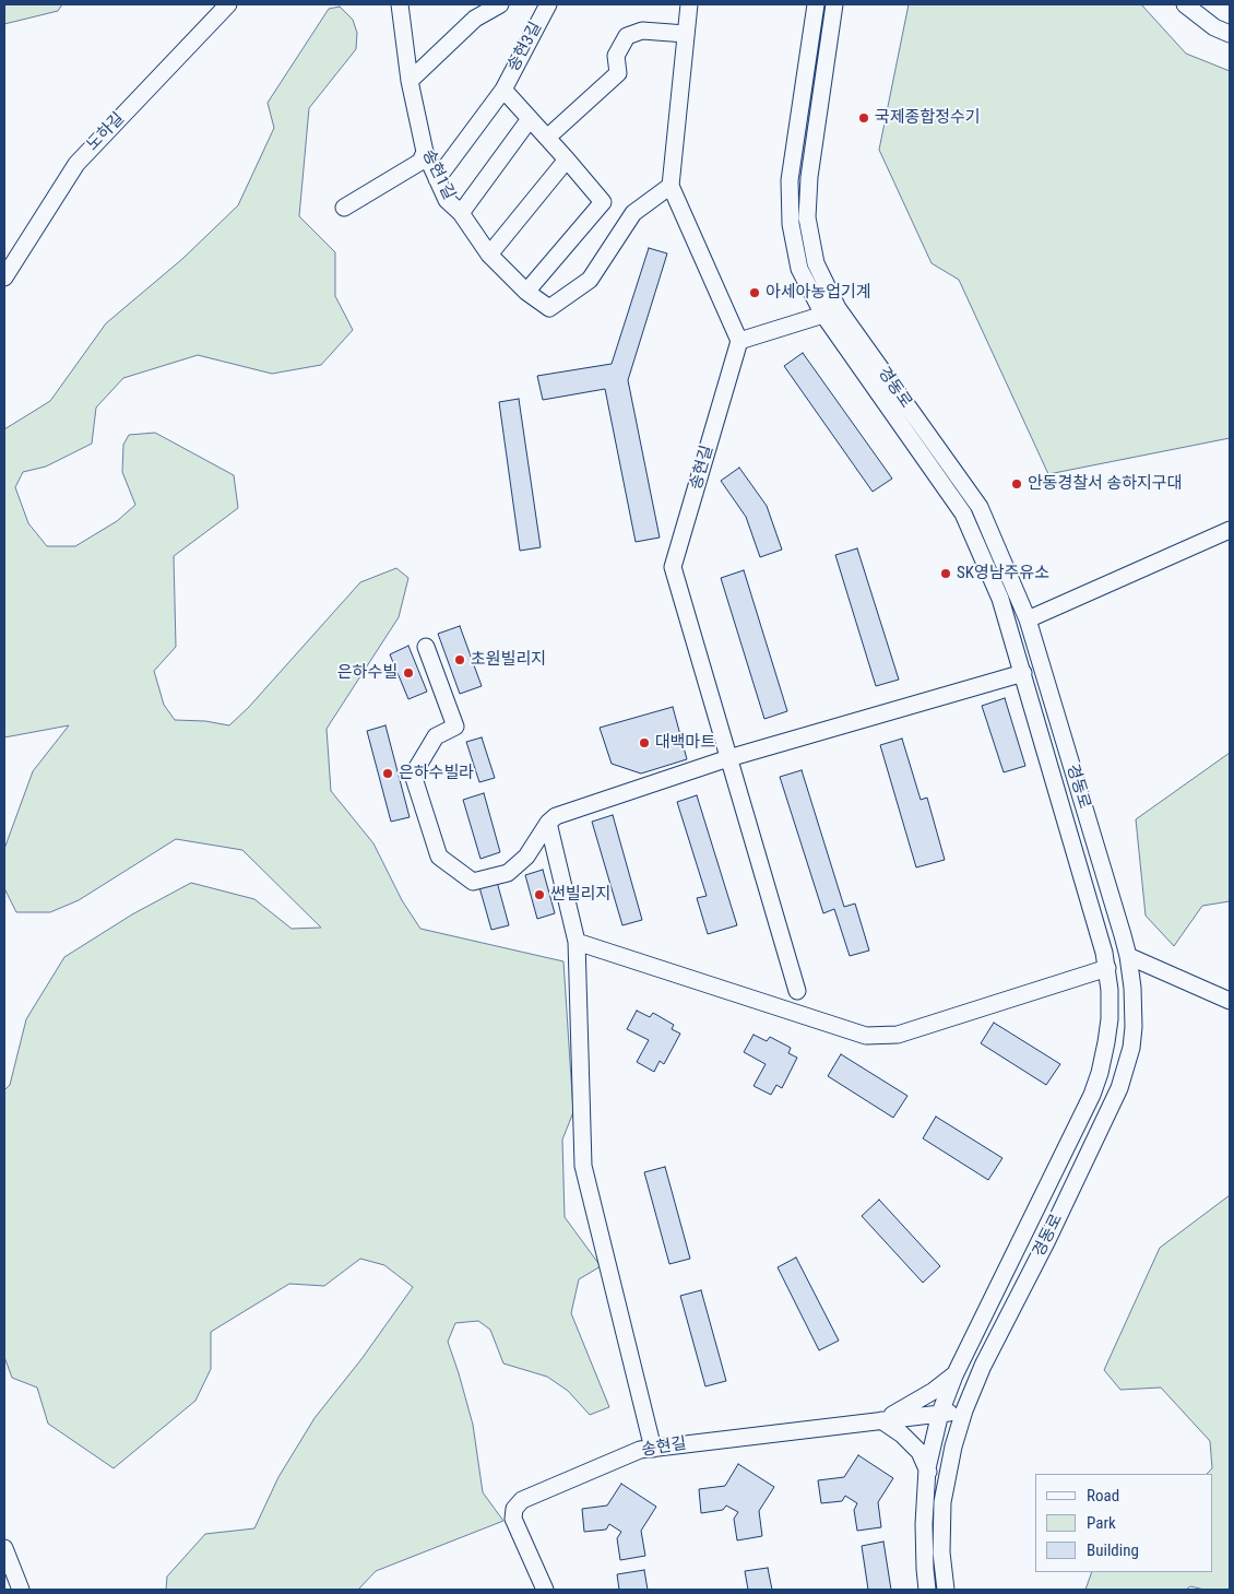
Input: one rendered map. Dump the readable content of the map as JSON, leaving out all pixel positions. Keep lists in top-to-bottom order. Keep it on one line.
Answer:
{"streets":{"street":["송현3길","노하길","송현1길","경동로","송현길"]},"crossings":[["송현3길","송현1길"],["경동로","송현길"]],"places":["국제종합정수기","아세아농업기계","안동경찰서 송하지구대","SK영남주유소","초원빌리지","은하수빌","대백마트","은하수빌라","썬빌리지"],"legend":["Road","Park","Building"]}
